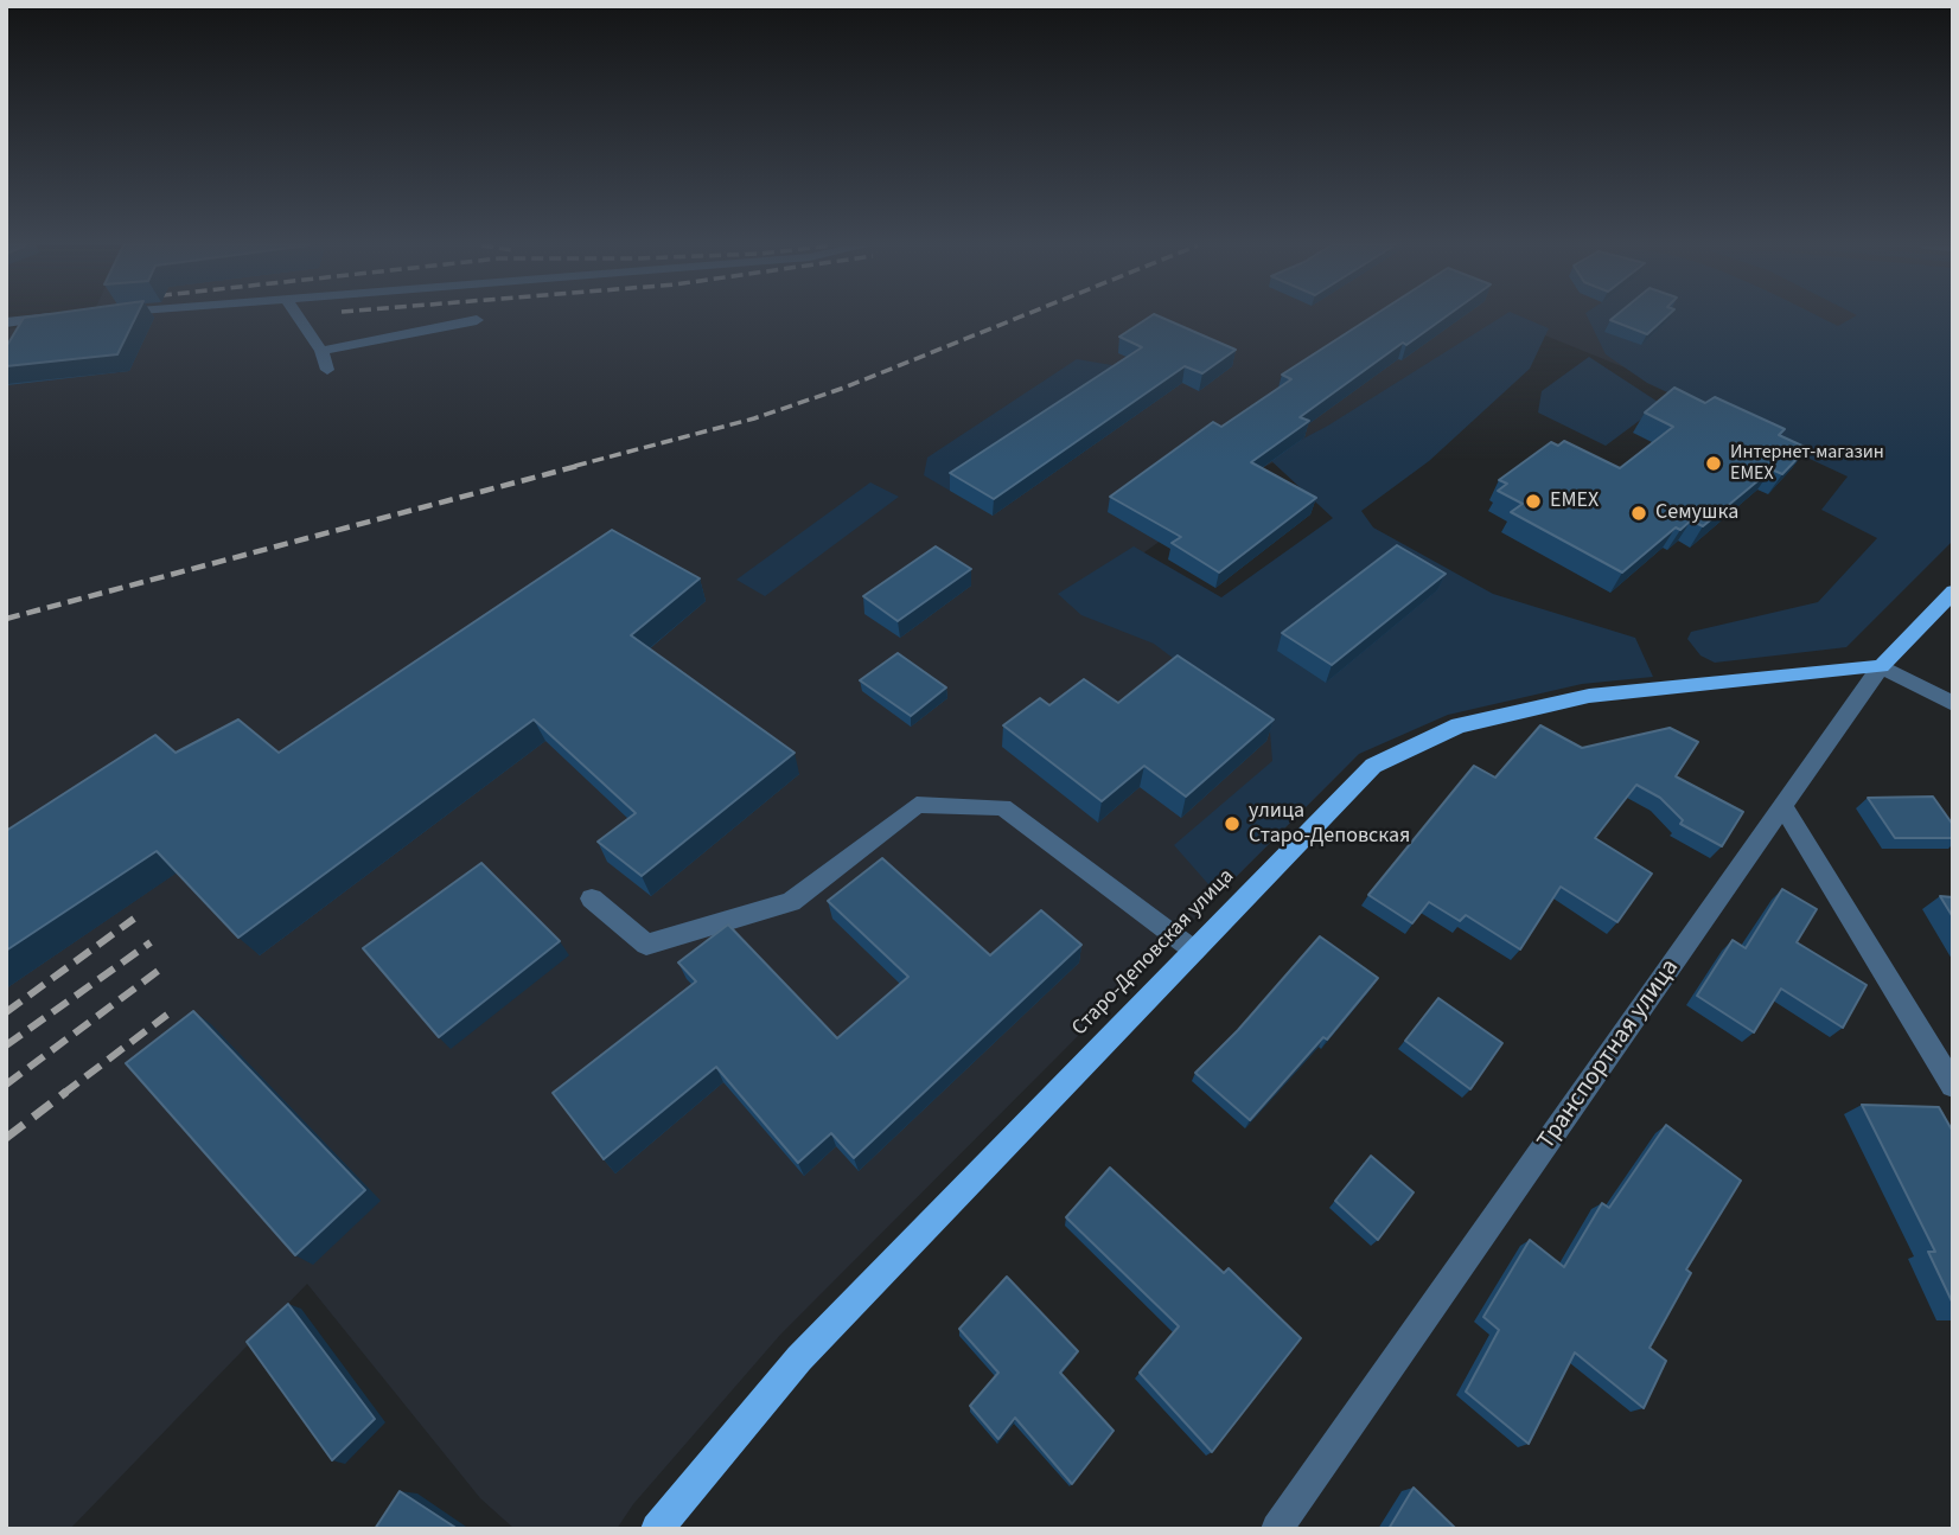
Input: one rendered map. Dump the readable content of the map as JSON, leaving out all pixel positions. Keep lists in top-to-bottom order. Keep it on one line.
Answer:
{"streets":{"main road":["Старо-Деповская улица","Транспортная улица"]},"crossings":[["Старо-Деповская улица","Транспортная улица"]],"places":["Интернет-магазин EMEX","EMEX","Семушка","улица Старо-Деповская"]}
